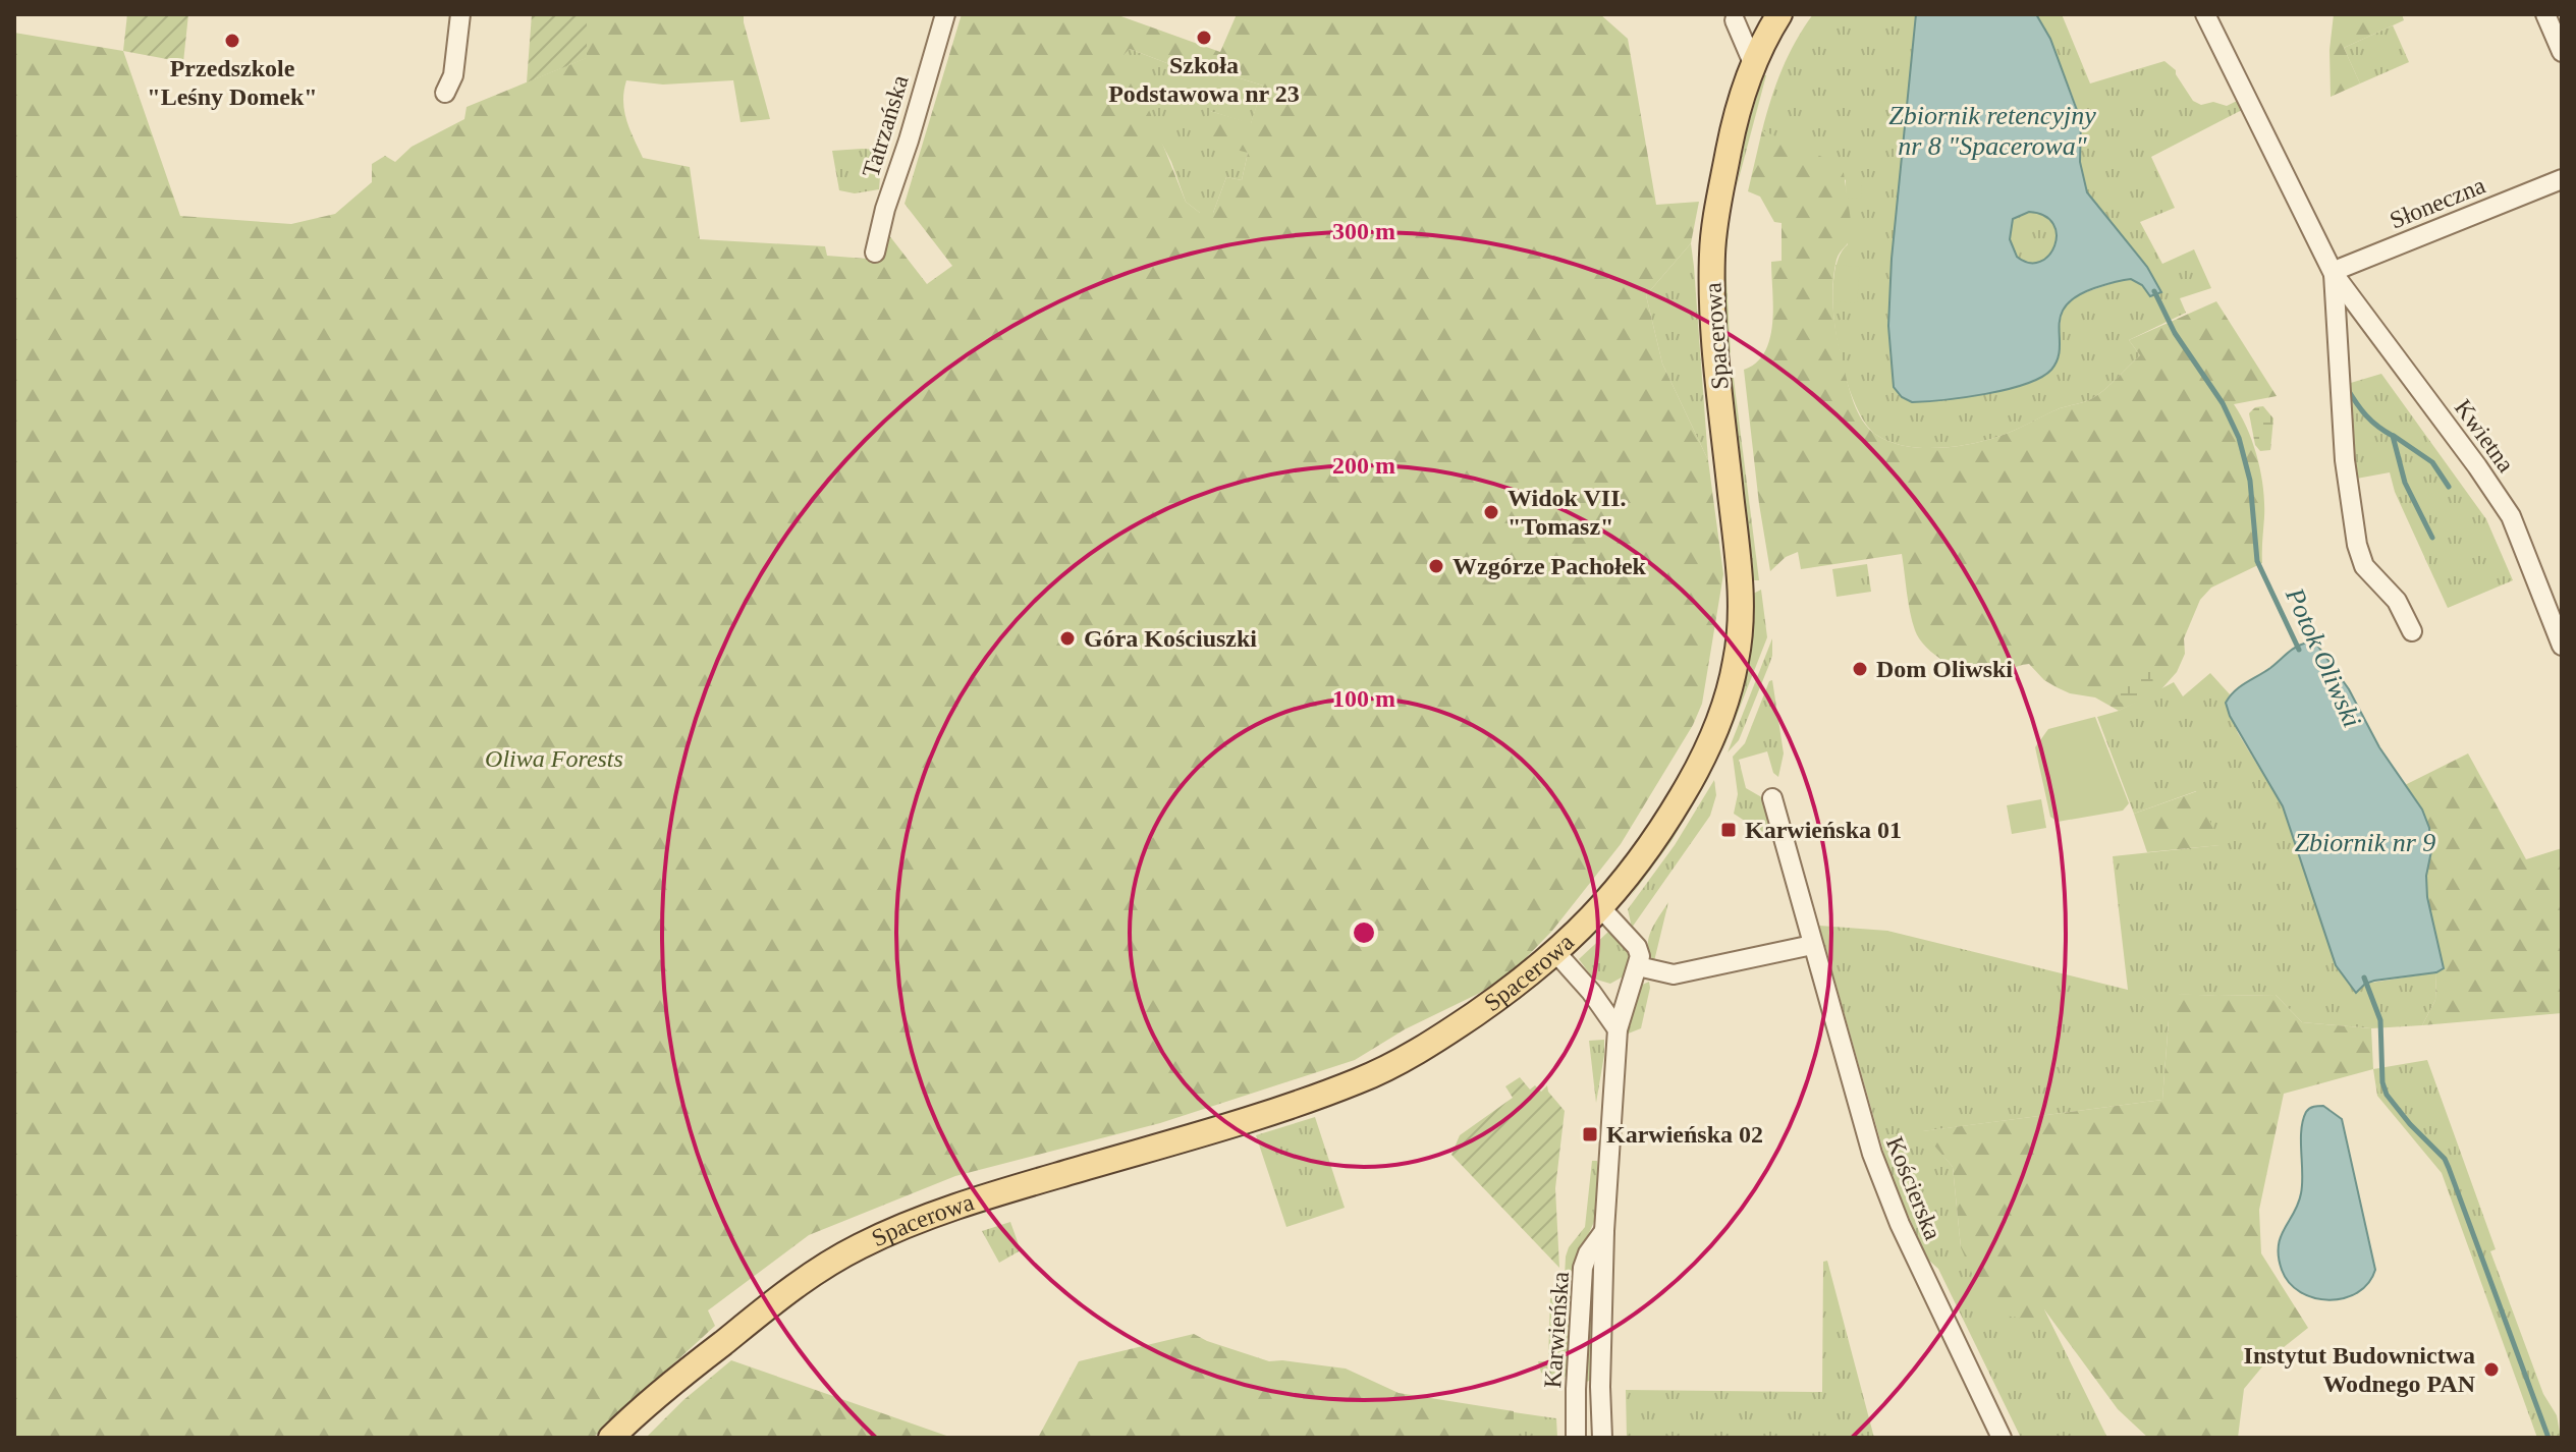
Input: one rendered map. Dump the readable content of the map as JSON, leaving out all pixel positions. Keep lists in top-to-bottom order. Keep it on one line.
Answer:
{"streets":{"main road":["Spacerowa"],"street":["Tatrzańska","Słoneczna","Kwietna","Kościerska","Karwieńska"]},"crossings":[["Słoneczna","Kwietna"]],"water":["Zbiornik retencyjny nr 8 \"Spacerowa\"","Potok Oliwski","Zbiornik nr 9"],"parks":["Oliwa Forests"],"places":{"other":["Szkoła Podstawowa nr 23","Przedszkole \"Leśny Domek\"","Widok VII. \"Tomasz\"","Wzgórze Pachołek","Góra Kościuszki","Dom Oliwski","Instytut Budownictwa Wodnego PAN"],"transit":["Karwieńska 01","Karwieńska 02"]},"rings":["300 m","200 m","100 m"]}
